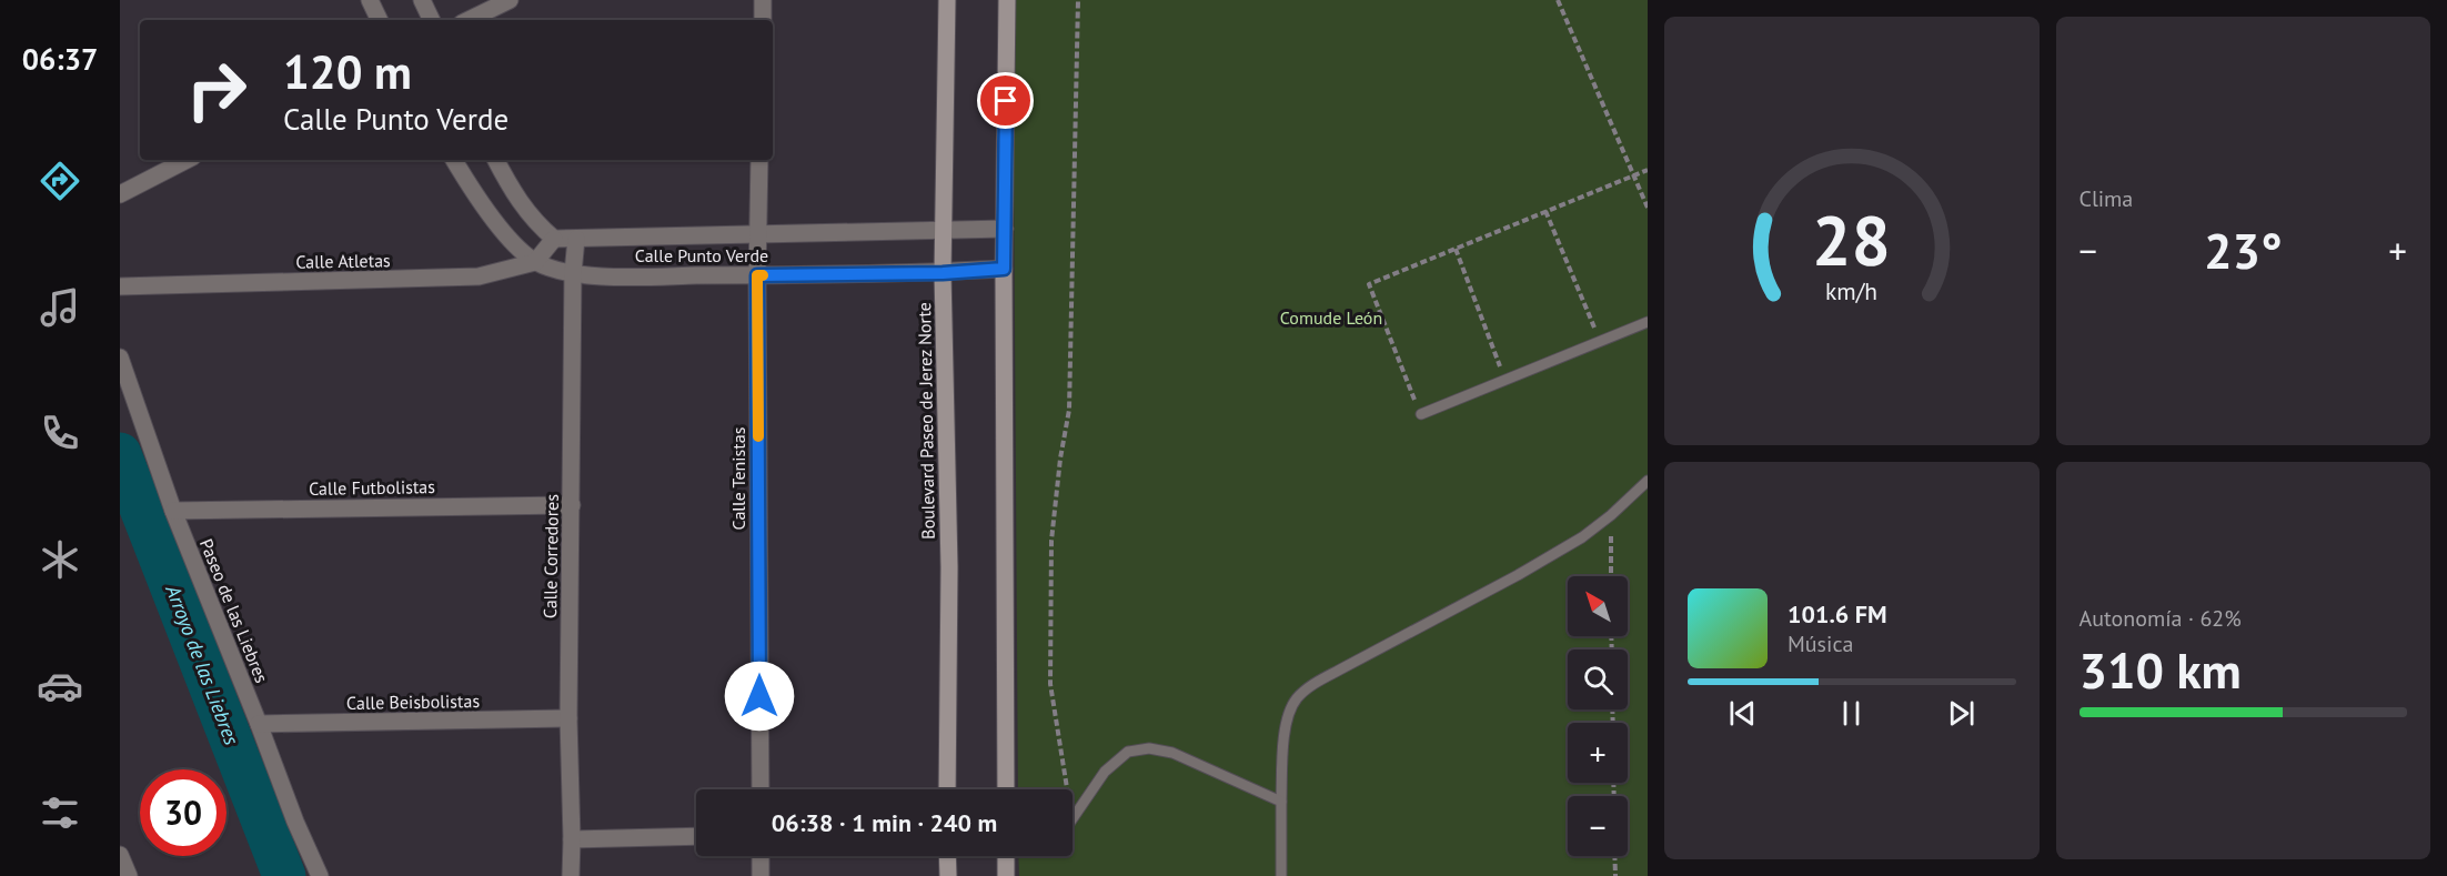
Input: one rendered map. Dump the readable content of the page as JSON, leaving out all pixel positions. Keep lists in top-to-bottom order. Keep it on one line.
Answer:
{"streets":{"main road":["Boulevard Paseo de Jerez Norte"],"street":["Calle Punto Verde","Calle Atletas","Calle Tenistas","Calle Futbolistas","Calle Corredores","Paseo de las Liebres","Calle Beisbolistas"]},"crossings":[["Calle Punto Verde","Calle Atletas"],["Calle Punto Verde","Boulevard Paseo de Jerez Norte"],["Calle Punto Verde","Calle Tenistas"],["Calle Punto Verde","Calle Corredores"],["Calle Futbolistas","Calle Corredores"],["Calle Futbolistas","Paseo de las Liebres"],["Calle Corredores","Calle Beisbolistas"],["Paseo de las Liebres","Calle Beisbolistas"]],"water":["Arroyo de las Liebres"],"parks":["Comude León"],"north":"top left","page":{"tabs":"06:37","tile":["Clima",["Autonomía · 62%","310 km"]],"turn":["120 m","Calle Punto Verde"],"heat":["−","23°","+"],"map_buttons":["+","−"],"song":["101.6 FM","Música"],"limit":"30","trip":"06:38 · 1 min · 240 m","gauge":["28","km/h"]}}
